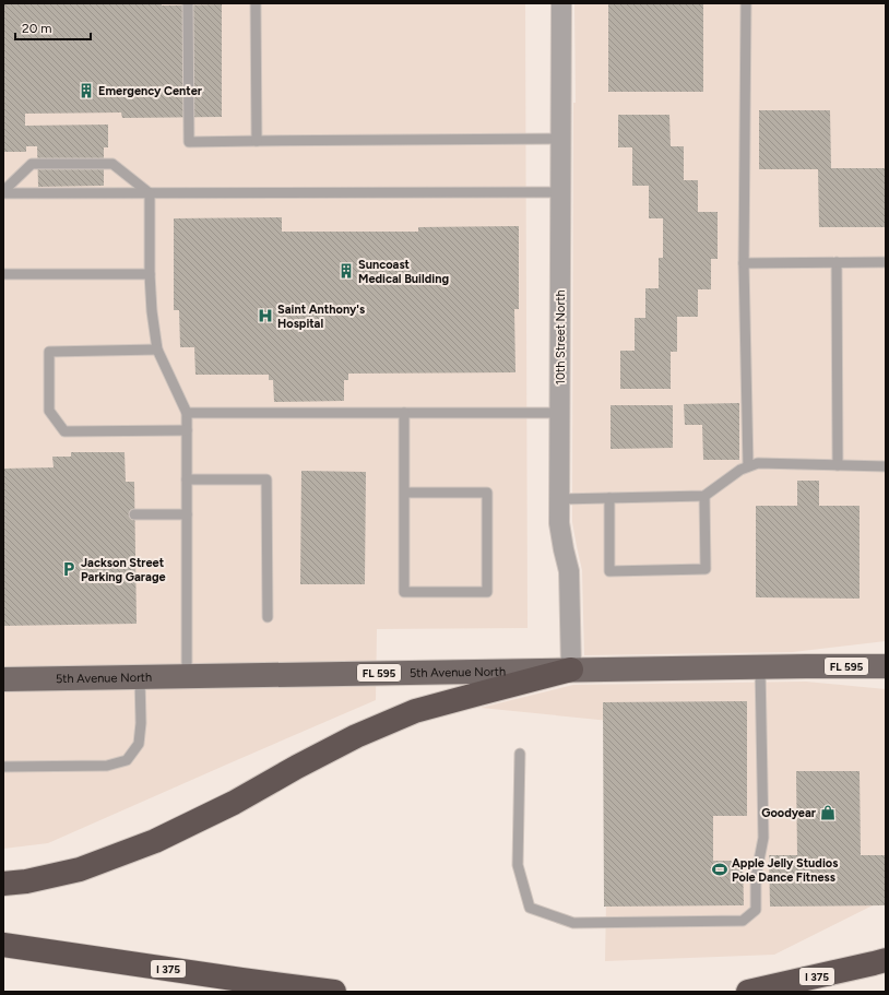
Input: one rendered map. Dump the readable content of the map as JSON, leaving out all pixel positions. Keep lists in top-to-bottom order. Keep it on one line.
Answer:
{"streets":{"highway":["I 375"],"main road":["FL 595","5th Avenue North"],"street":["10th Street North"]},"crossings":[["10th Street North","5th Avenue North"]],"places":{"building":["Emergency Center","Suncoast Medical Building"],"hospital":["Saint Anthony's Hospital"],"parking":["Jackson Street Parking Garage"],"shop":["Goodyear"],"sports":["Apple Jelly Studios Pole Dance Fitness"]},"scale_bar":"20 m"}
